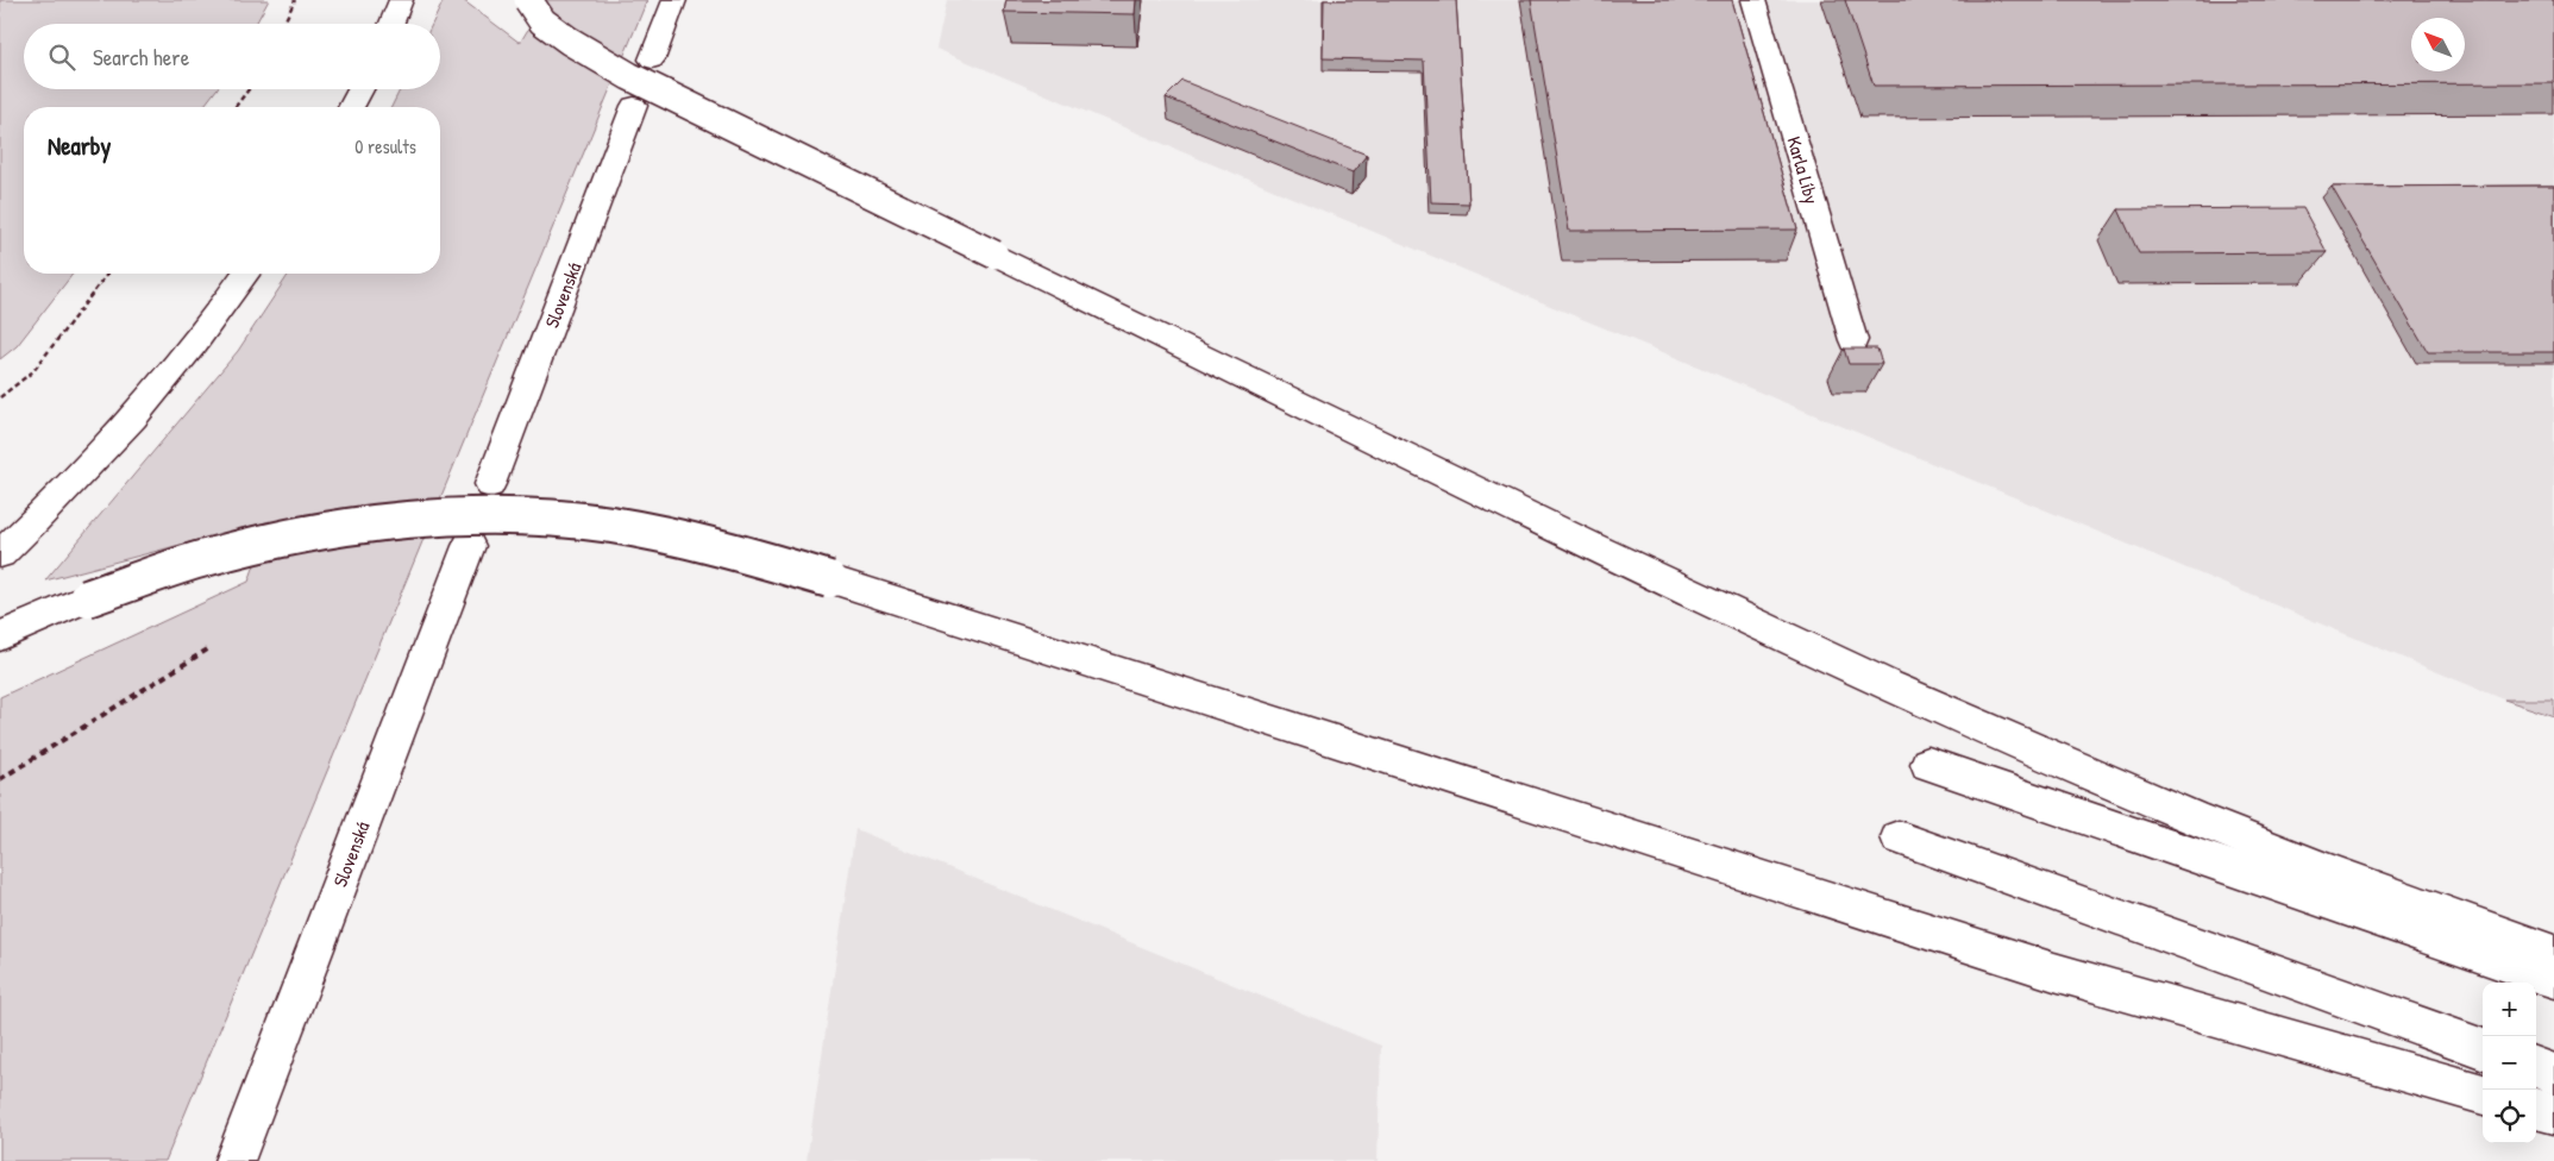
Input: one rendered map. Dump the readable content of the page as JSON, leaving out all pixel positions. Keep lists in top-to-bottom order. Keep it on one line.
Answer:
{"streets":{"main road":["Karla Líby","Slovenská"]},"north":"top left","page":{"search":"Search here","heading":["Nearby","0 results"],"map_buttons":["+","−"]}}
